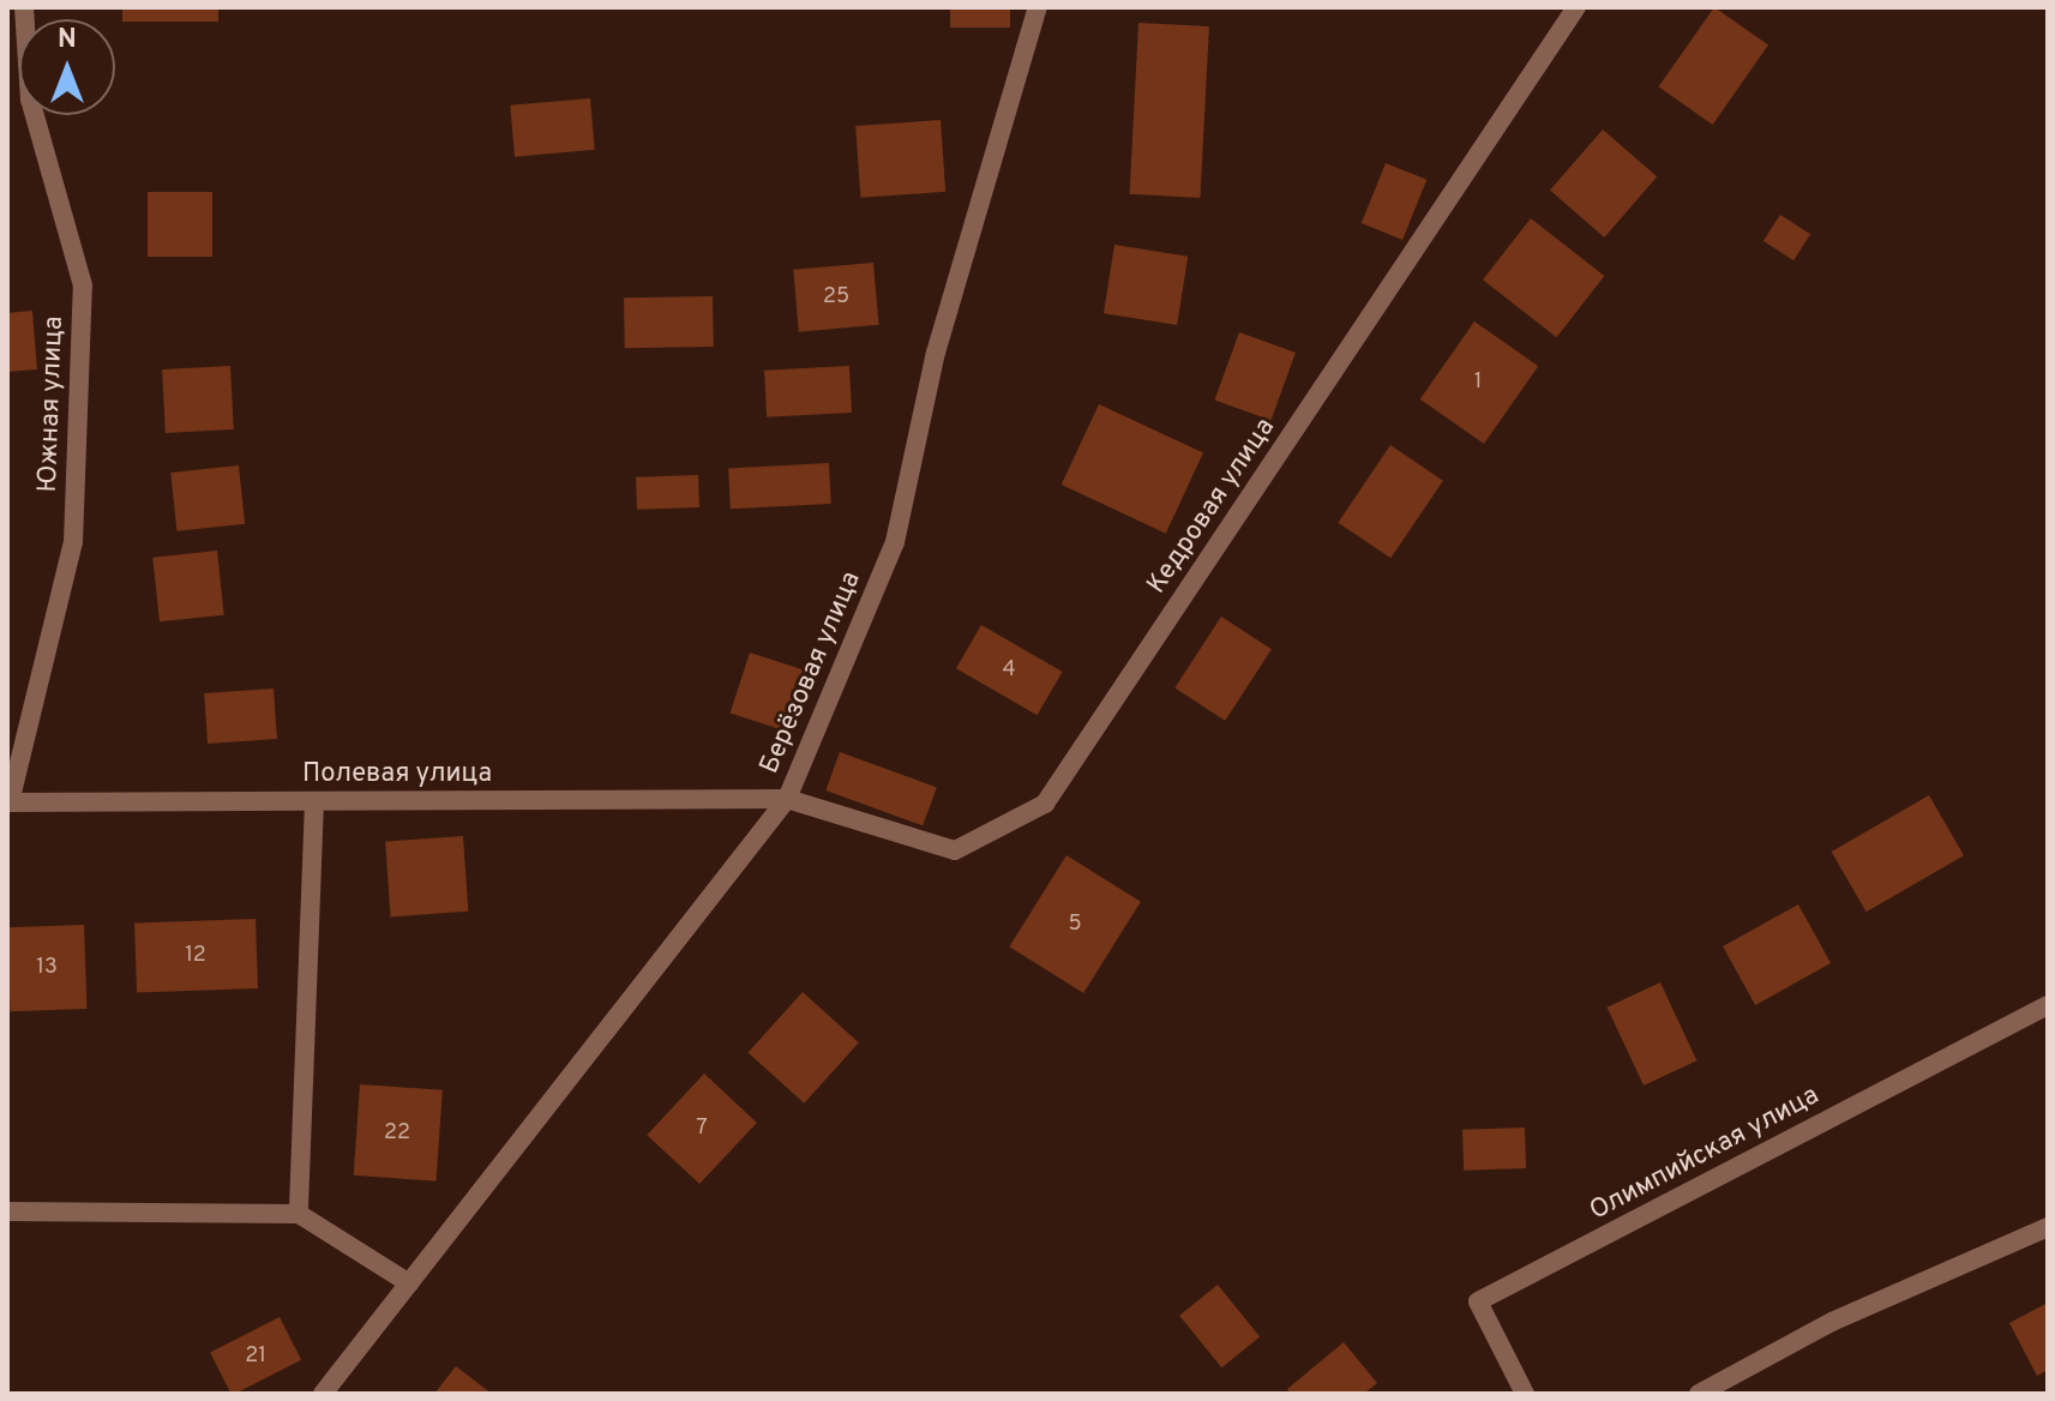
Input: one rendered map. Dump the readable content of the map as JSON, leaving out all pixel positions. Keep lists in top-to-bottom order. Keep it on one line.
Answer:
{"streets":{"street":["Южная улица","Кедровая улица","Берёзовая улица","Полевая улица","Олимпийская улица"]},"crossings":[["Южная улица","Полевая улица"],["Кедровая улица","Берёзовая улица"],["Кедровая улица","Полевая улица"],["Берёзовая улица","Полевая улица"]],"house_numbers":["25","1","4","5","12","13","7","22","21"],"north":"top"}
